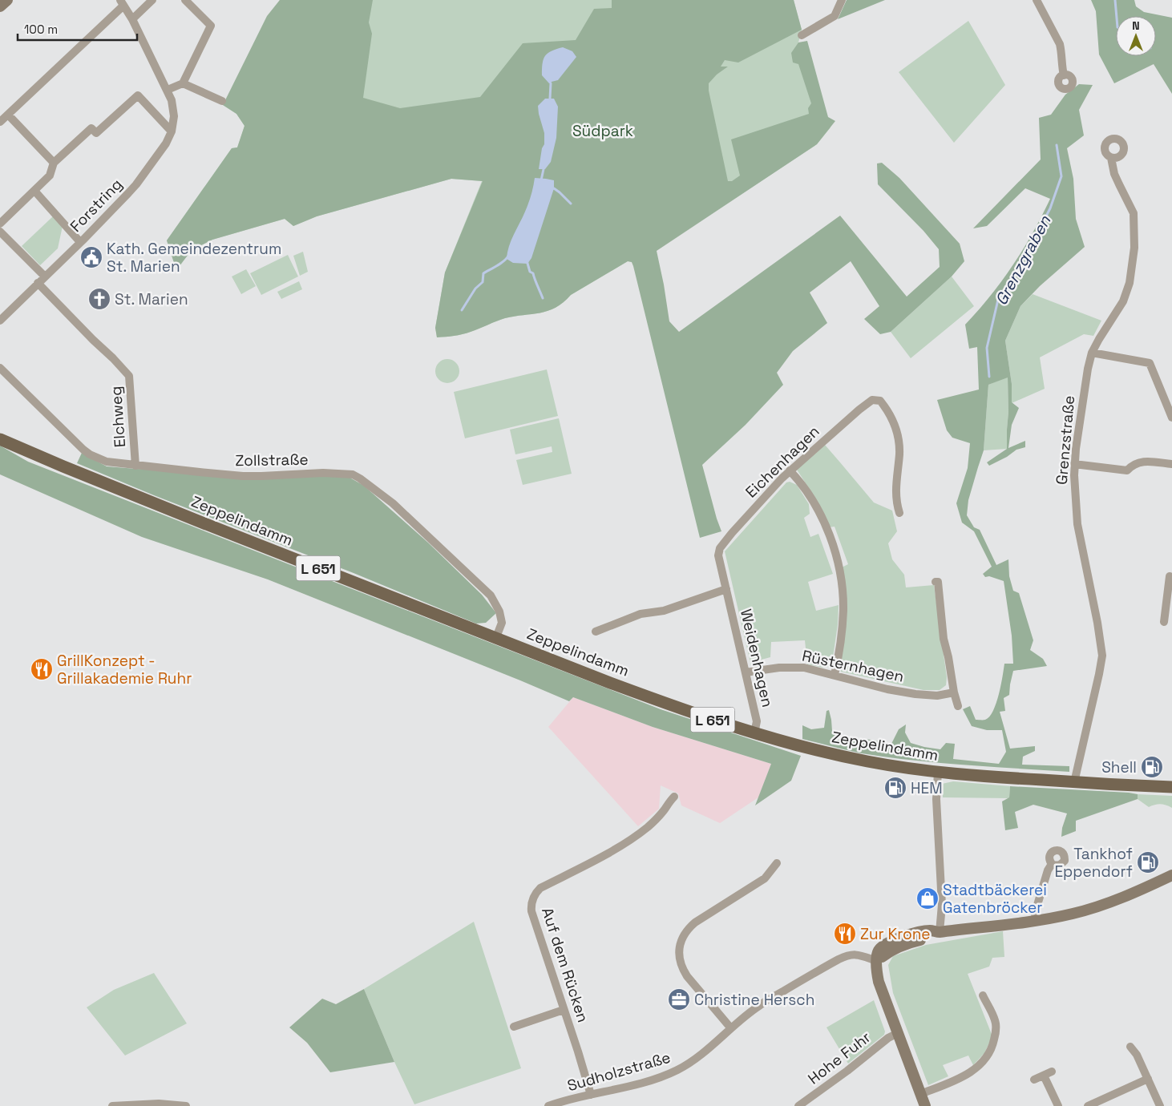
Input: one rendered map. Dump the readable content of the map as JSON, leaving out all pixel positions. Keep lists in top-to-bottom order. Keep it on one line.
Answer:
{"streets":{"main road":["Zeppelindamm","L 651"],"street":["Forstring","Elchweg","Grenzstraße","Zollstraße","Eichenhagen","Weidenhagen","Rüsternhagen","Auf dem Rücken","Hohe Fuhr","Sudholzstraße"]},"crossings":[["Forstring","Elchweg"],["Elchweg","Zollstraße"],["Grenzstraße","Zeppelindamm"],["Zollstraße","Zeppelindamm"],["Eichenhagen","Weidenhagen"],["Zeppelindamm","Weidenhagen"],["Weidenhagen","Rüsternhagen"],["Auf dem Rücken","Sudholzstraße"]],"water":["Grenzgraben"],"parks":["Südpark"],"places":{"public building":["Kath. Gemeindezentrum St. Marien"],"church":["St. Marien"],"restaurant":["GrillKonzept - Grillakademie Ruhr","Zur Krone"],"fuel station":["Shell","HEM","Tankhof Eppendorf"],"shop":["Stadtbäckerei Gatenbröcker"],"office":["Christine Hersch"]},"scale_bar":"100 m","north":"top"}
